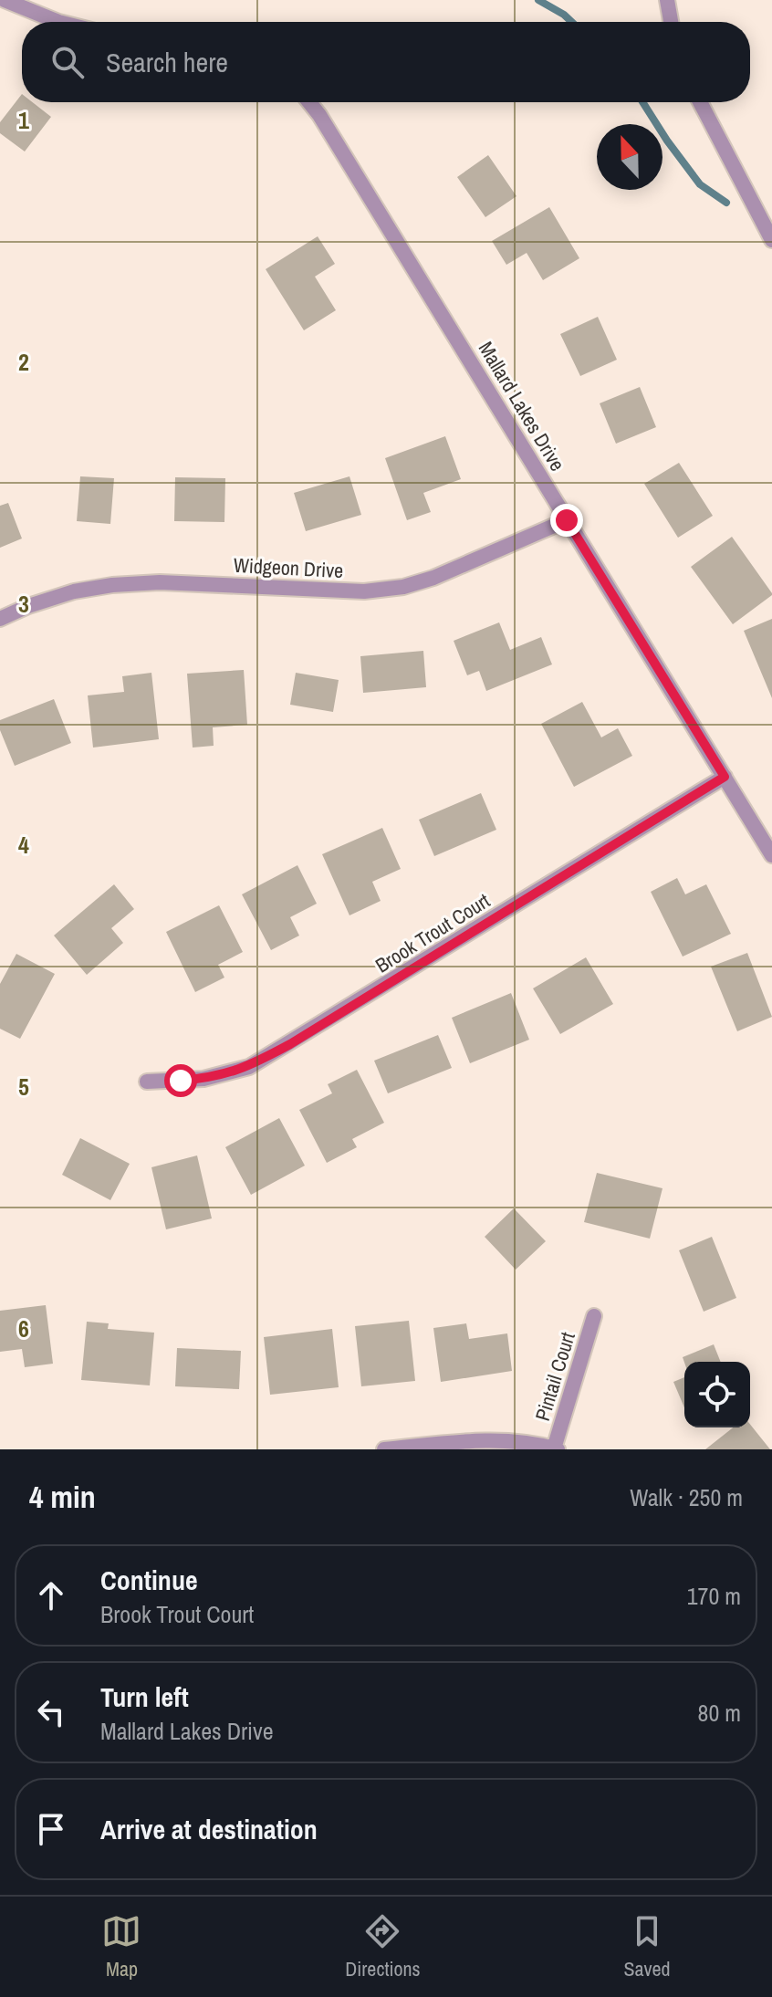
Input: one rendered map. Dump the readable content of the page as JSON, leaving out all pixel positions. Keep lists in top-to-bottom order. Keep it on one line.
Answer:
{"streets":{"street":["Mallard Lakes Drive","Widgeon Drive","Brook Trout Court","Pintail Court"]},"crossings":[["Mallard Lakes Drive","Widgeon Drive"],["Mallard Lakes Drive","Brook Trout Court"]],"north":"top","page":{"search":"Search here","heading":["4 min","Walk · 250 m"],"list":[["Continue","Brook Trout Court","170 m"],["Turn left","Mallard Lakes Drive","80 m"],"Arrive at destination"],"nav":["Map","Directions","Saved"]},"grid":{"rows":["1","2","3","4","5","6"]}}
